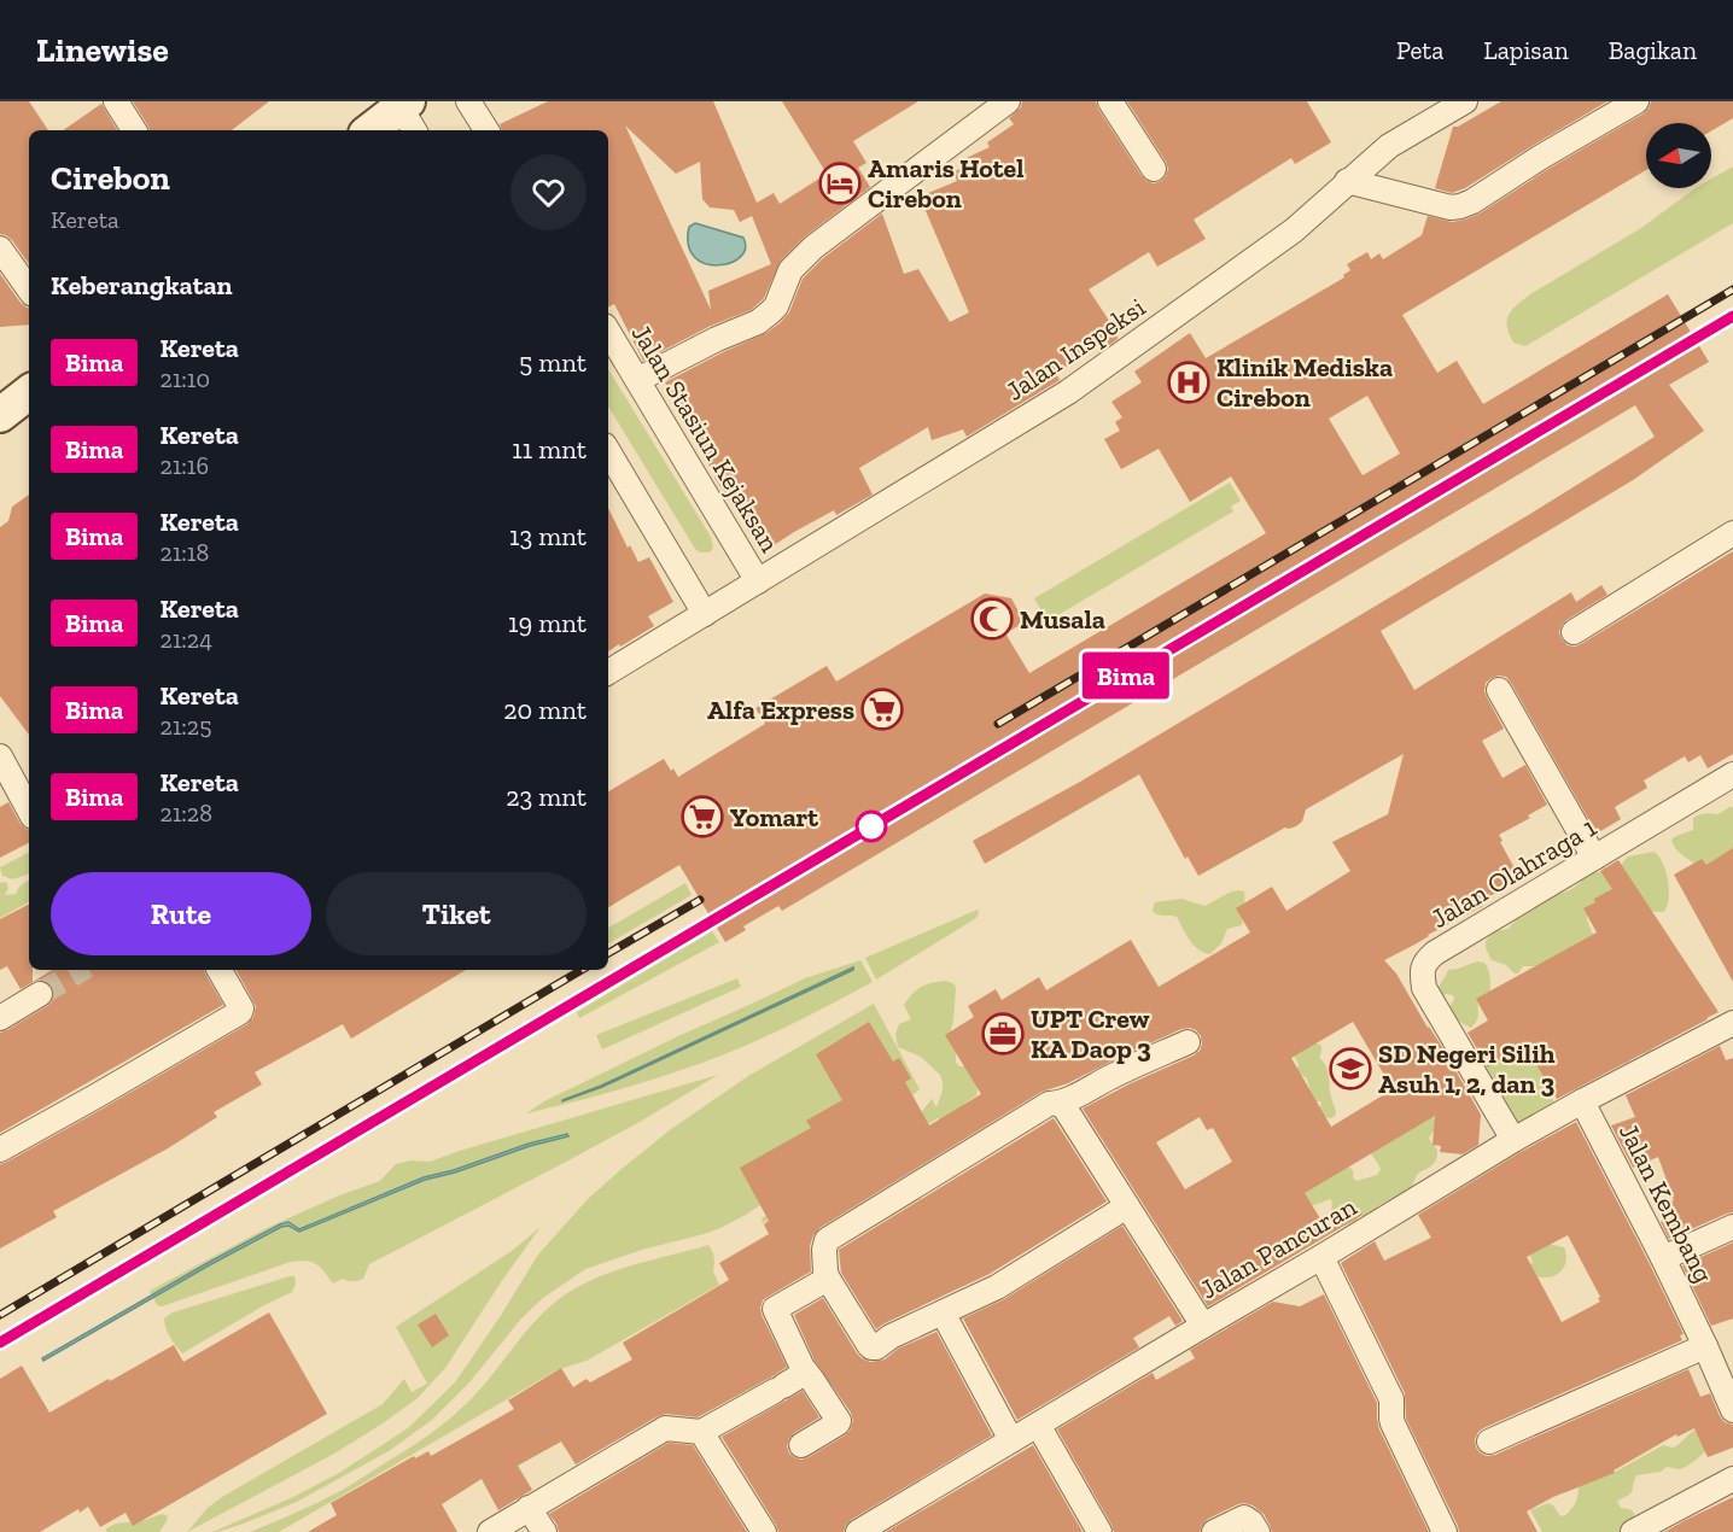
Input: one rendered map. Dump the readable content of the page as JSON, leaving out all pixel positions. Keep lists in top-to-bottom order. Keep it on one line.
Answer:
{"streets":{"street":["Jalan Inspeksi","Jalan Stasiun Kejaksan","Jalan Olahraga 1","Jalan Kembang","Jalan Pancuran"]},"crossings":[["Jalan Inspeksi","Jalan Stasiun Kejaksan"],["Jalan Olahraga 1","Jalan Pancuran"],["Jalan Kembang","Jalan Pancuran"]],"places":{"hotel":["Amaris Hotel Cirebon"],"hospital":["Klinik Mediska Cirebon"],"mosque":["Musala"],"supermarket":["Alfa Express","Yomart"],"office":["UPT Crew KA Daop 3"],"school or university":["SD Negeri Silih Asuh 1, 2, dan 3"]},"north":"left","page":{"header":"Linewise","nav":["Peta","Lapisan","Bagikan"],"on_map":"Bima","heading":[["Cirebon","Kereta"],"Keberangkatan"],"list":[{"mark":"Bima","name":"Kereta","note":"21:10","value":"5 mnt"},{"mark":"Bima","name":"Kereta","note":"21:16","value":"11 mnt"},{"mark":"Bima","name":"Kereta","note":"21:18","value":"13 mnt"},{"mark":"Bima","name":"Kereta","note":"21:24","value":"19 mnt"},{"mark":"Bima","name":"Kereta","note":"21:25","value":"20 mnt"},{"mark":"Bima","name":"Kereta","note":"21:28","value":"23 mnt"}],"buttons":["Rute","Tiket"]}}
